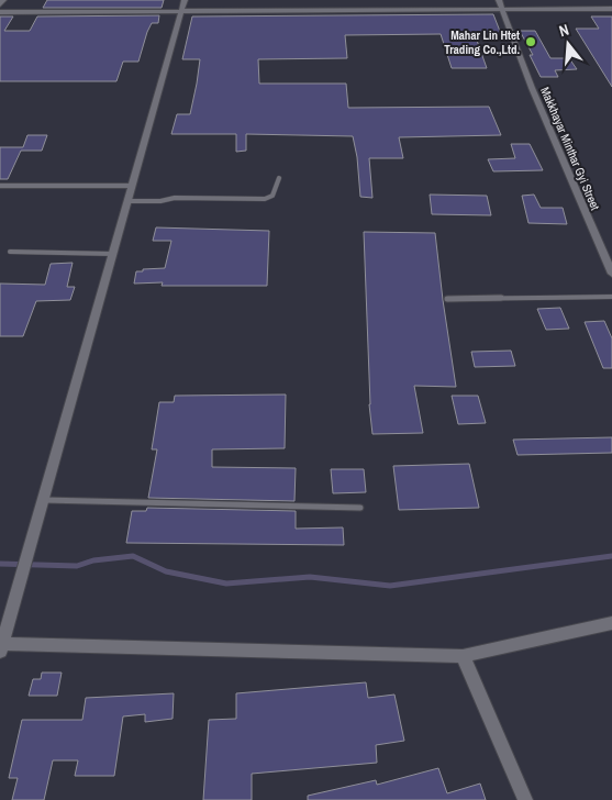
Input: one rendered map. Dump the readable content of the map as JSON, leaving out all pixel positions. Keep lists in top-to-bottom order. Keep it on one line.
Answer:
{"streets":{"street":["Makkhayar Minthar Gyi Street"]},"places":["Mahar Lin Htet Trading Co.,Ltd."],"north":"top"}
